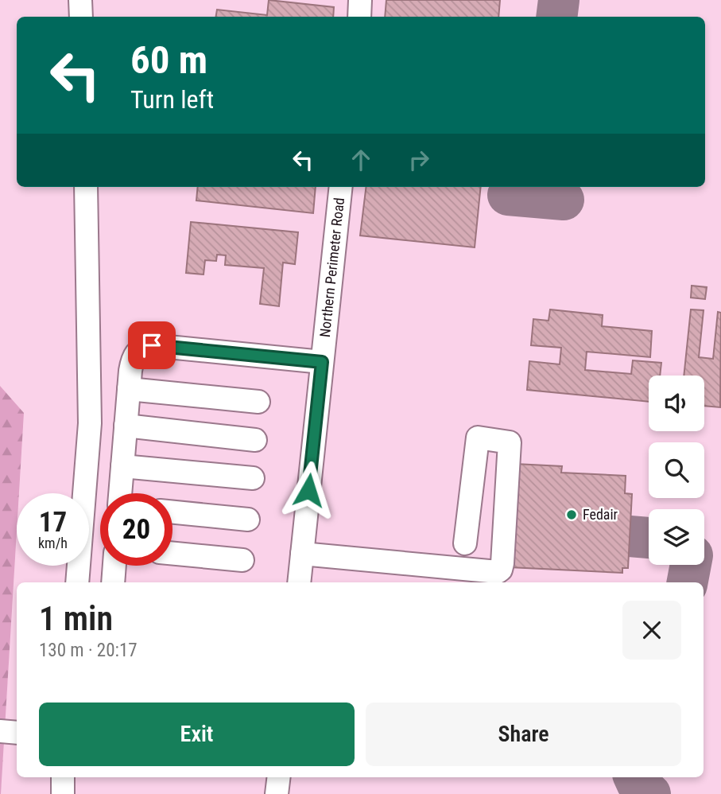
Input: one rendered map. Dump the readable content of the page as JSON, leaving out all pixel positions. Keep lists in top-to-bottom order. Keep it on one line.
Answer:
{"streets":{"lane":["Northern Perimeter Road"]},"places":["Fedair"],"page":{"turn":["60 m","Turn left"],"speed":"17 km/h","limit":"20","heading":["1 min","130 m · 20:17"],"buttons":["Exit","Share"]}}
